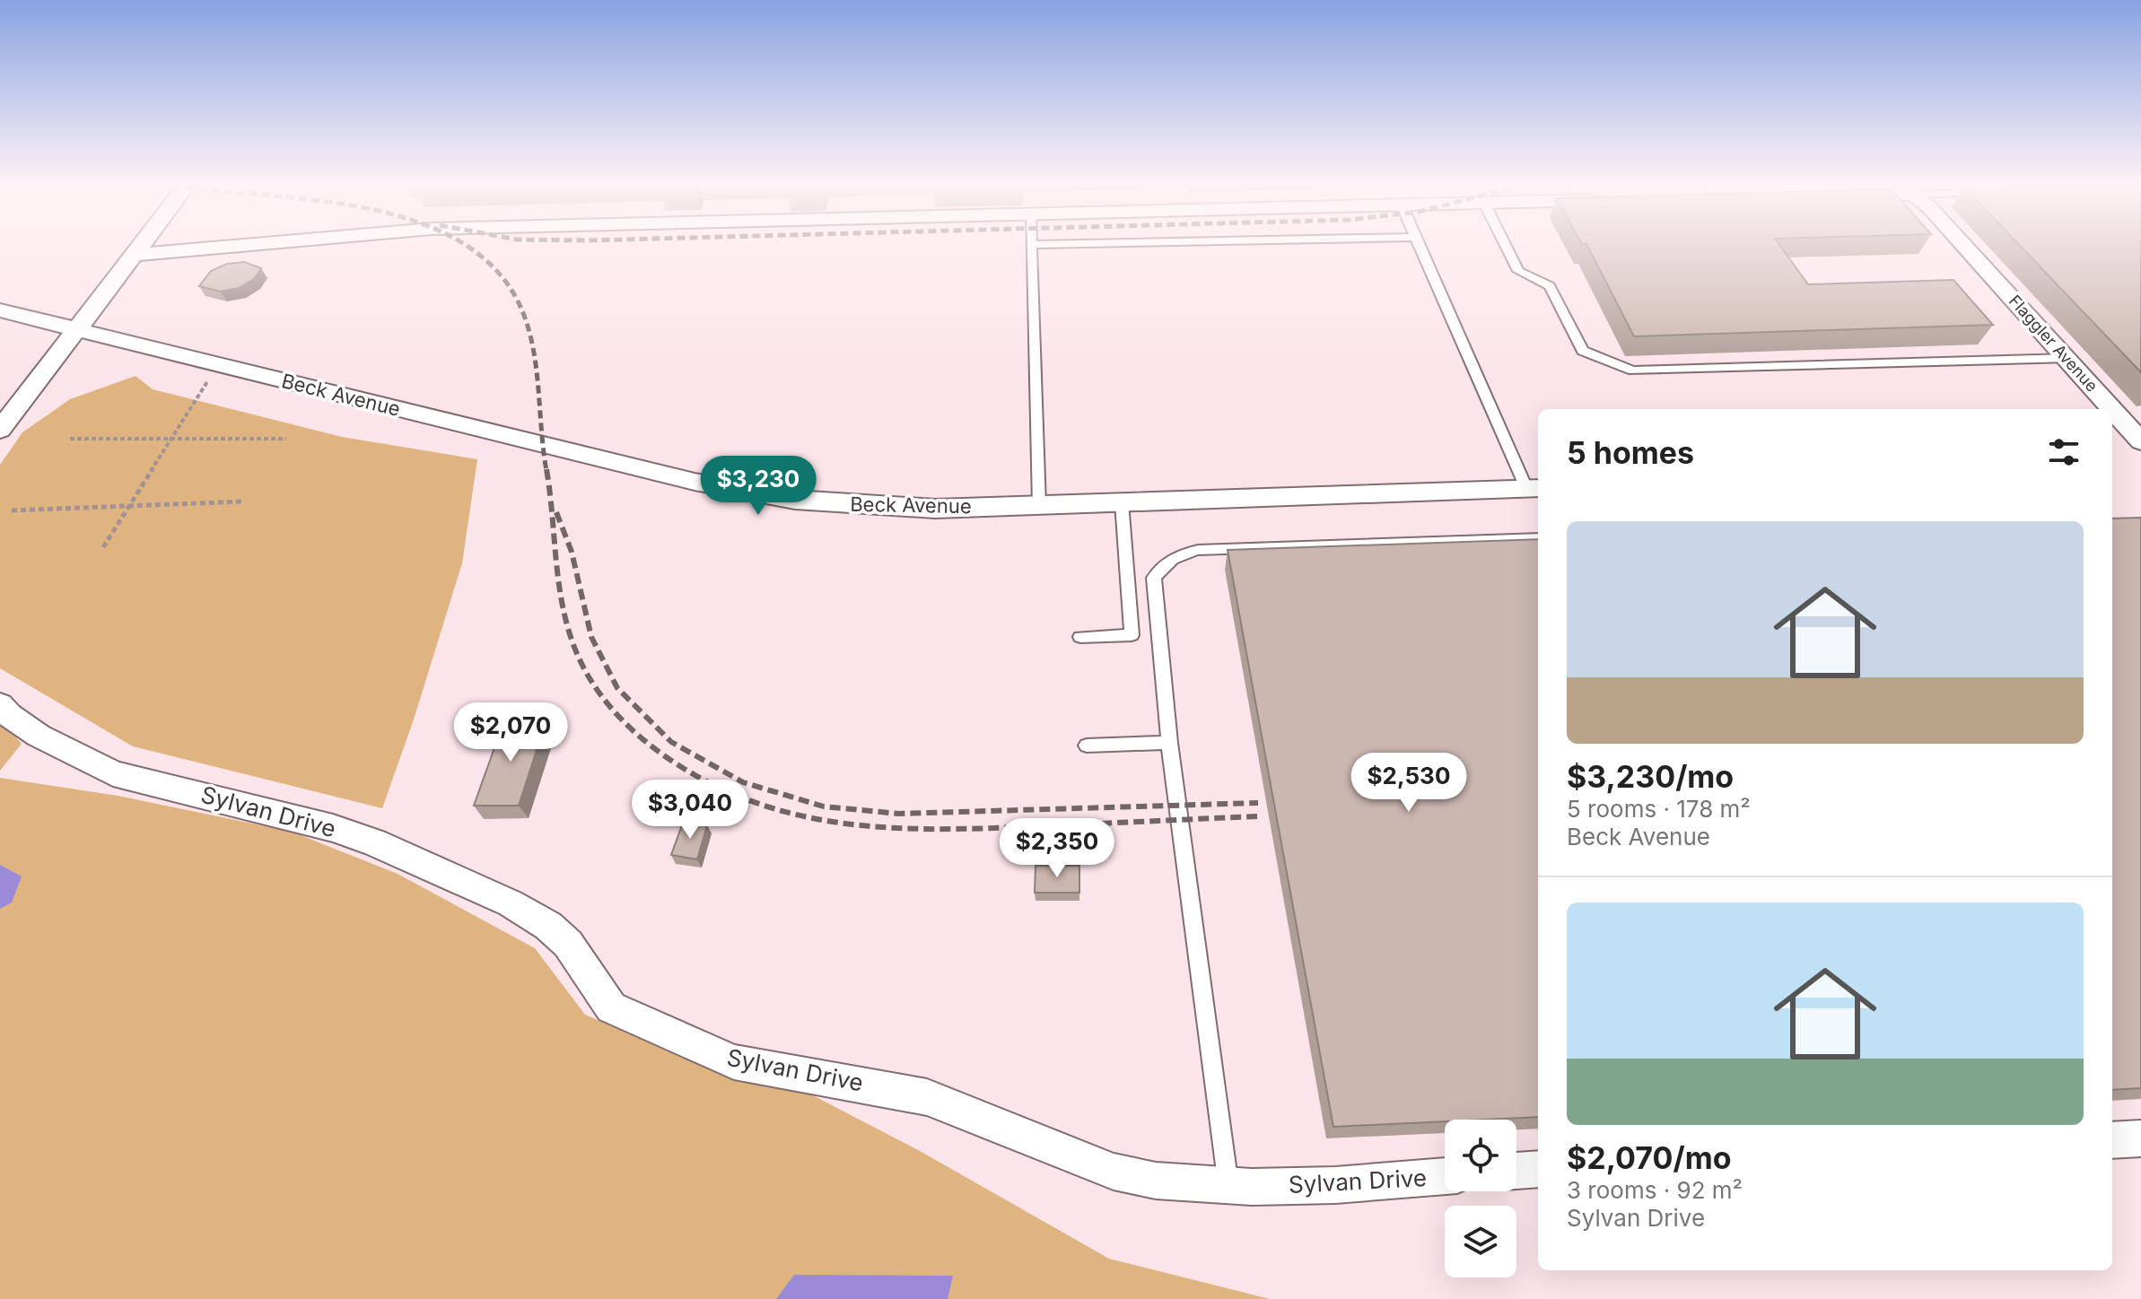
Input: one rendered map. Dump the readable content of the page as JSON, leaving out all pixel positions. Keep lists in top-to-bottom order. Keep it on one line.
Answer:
{"streets":{"street":["Flaggler Avenue","Beck Avenue","Sylvan Drive"]},"page":{"heading":"5 homes","price":["$3,230","$2,070","$2,530","$3,040","$2,350"],"list":[{"name":"$3,230/mo","note":"5 rooms · 178 m² · Beck Avenue"},{"name":"$2,070/mo","note":"3 rooms · 92 m² · Sylvan Drive"}]}}
